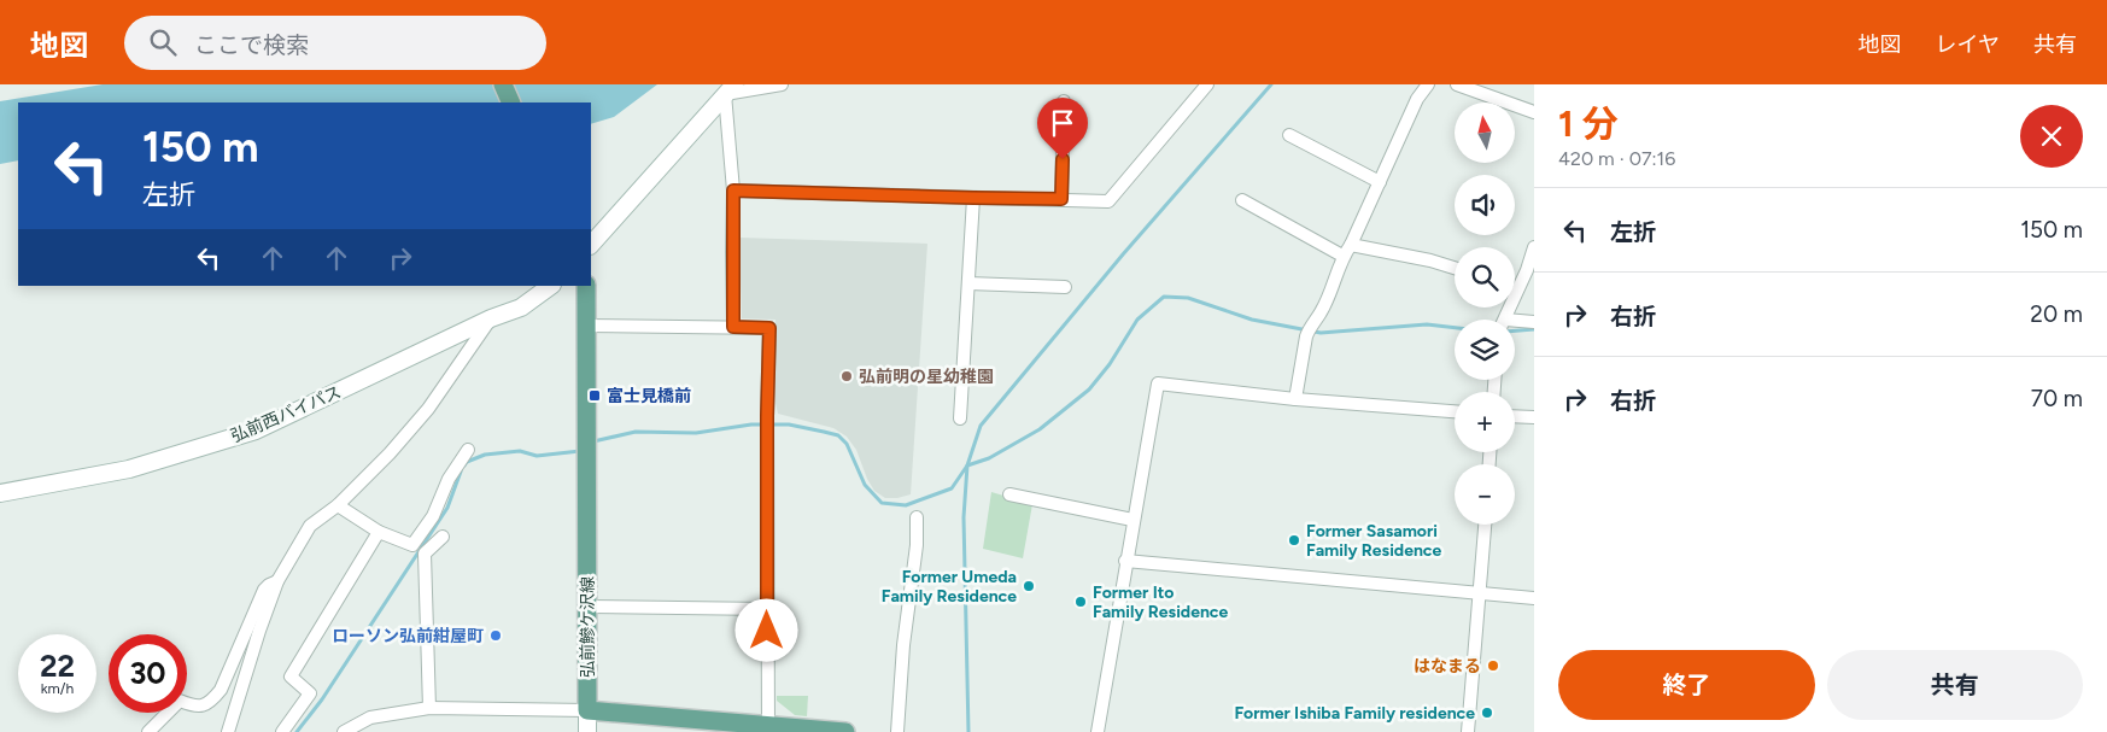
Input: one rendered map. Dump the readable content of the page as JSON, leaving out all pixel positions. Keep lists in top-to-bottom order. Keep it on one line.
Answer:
{"streets":{"main road":["弘前鰺ケ沢線"],"street":["弘前西バイパス"]},"places":{"other":["弘前明の星幼稚園","Former Sasamori Family Residence","Former Umeda Family Residence","Former Ito Family Residence","ローソン弘前紺屋町","はなまる","Former Ishiba Family residence"],"transit":["富士見橋前"]},"north":"top","page":{"header":"地図","search":"ここで検索","nav":["地図","レイヤ","共有"],"heading":["1 分","420 m · 07:16"],"map_buttons":["+","−"],"turn":["150 m","左折"],"list":[{"name":"左折","value":"150 m"},{"name":"右折","value":"20 m"},{"name":"右折","value":"70 m"}],"speed":"22 km/h","limit":"30","buttons":["終了","共有"]}}
